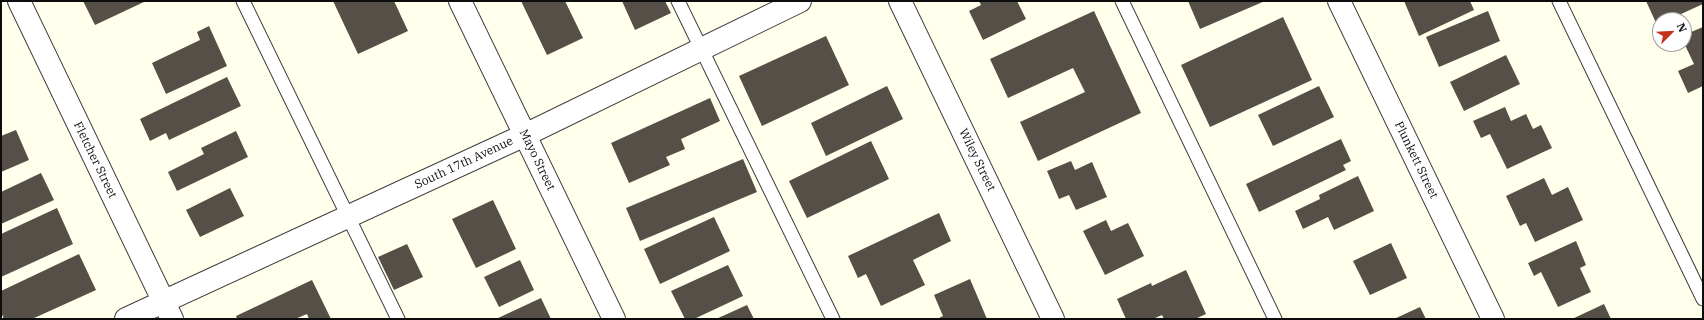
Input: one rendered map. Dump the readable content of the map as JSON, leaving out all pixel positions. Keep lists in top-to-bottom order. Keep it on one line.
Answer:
{"streets":{"street":["Fletcher Street","Mayo Street","Wiley Street","Plunkett Street","South 17th Avenue"]},"crossings":[["Fletcher Street","South 17th Avenue"],["Mayo Street","South 17th Avenue"]],"north":"top right"}
